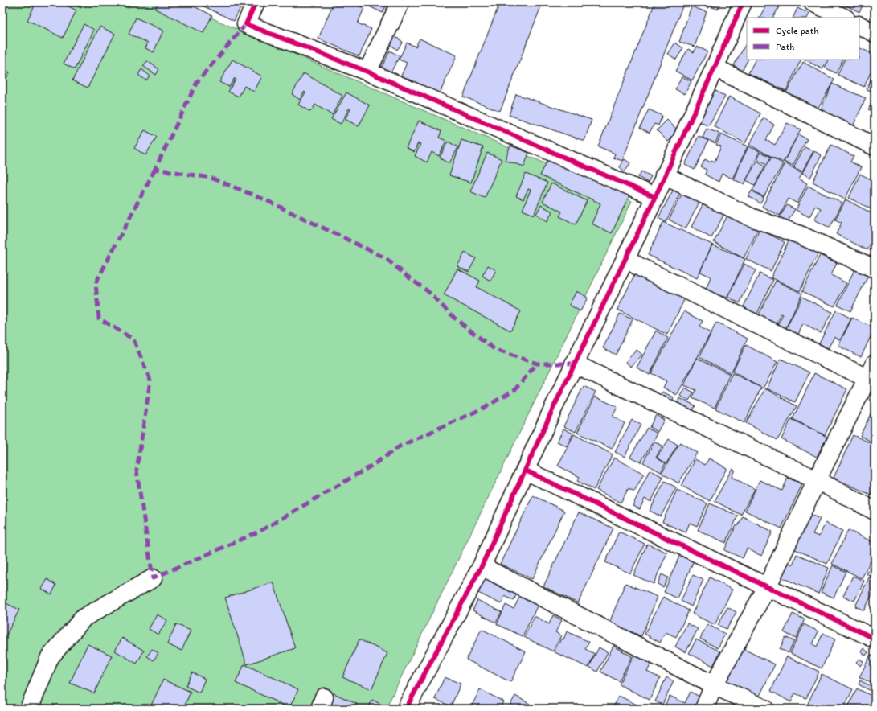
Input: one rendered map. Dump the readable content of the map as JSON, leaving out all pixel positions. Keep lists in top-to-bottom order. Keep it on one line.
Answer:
{"legend":["Cycle path","Path"]}
